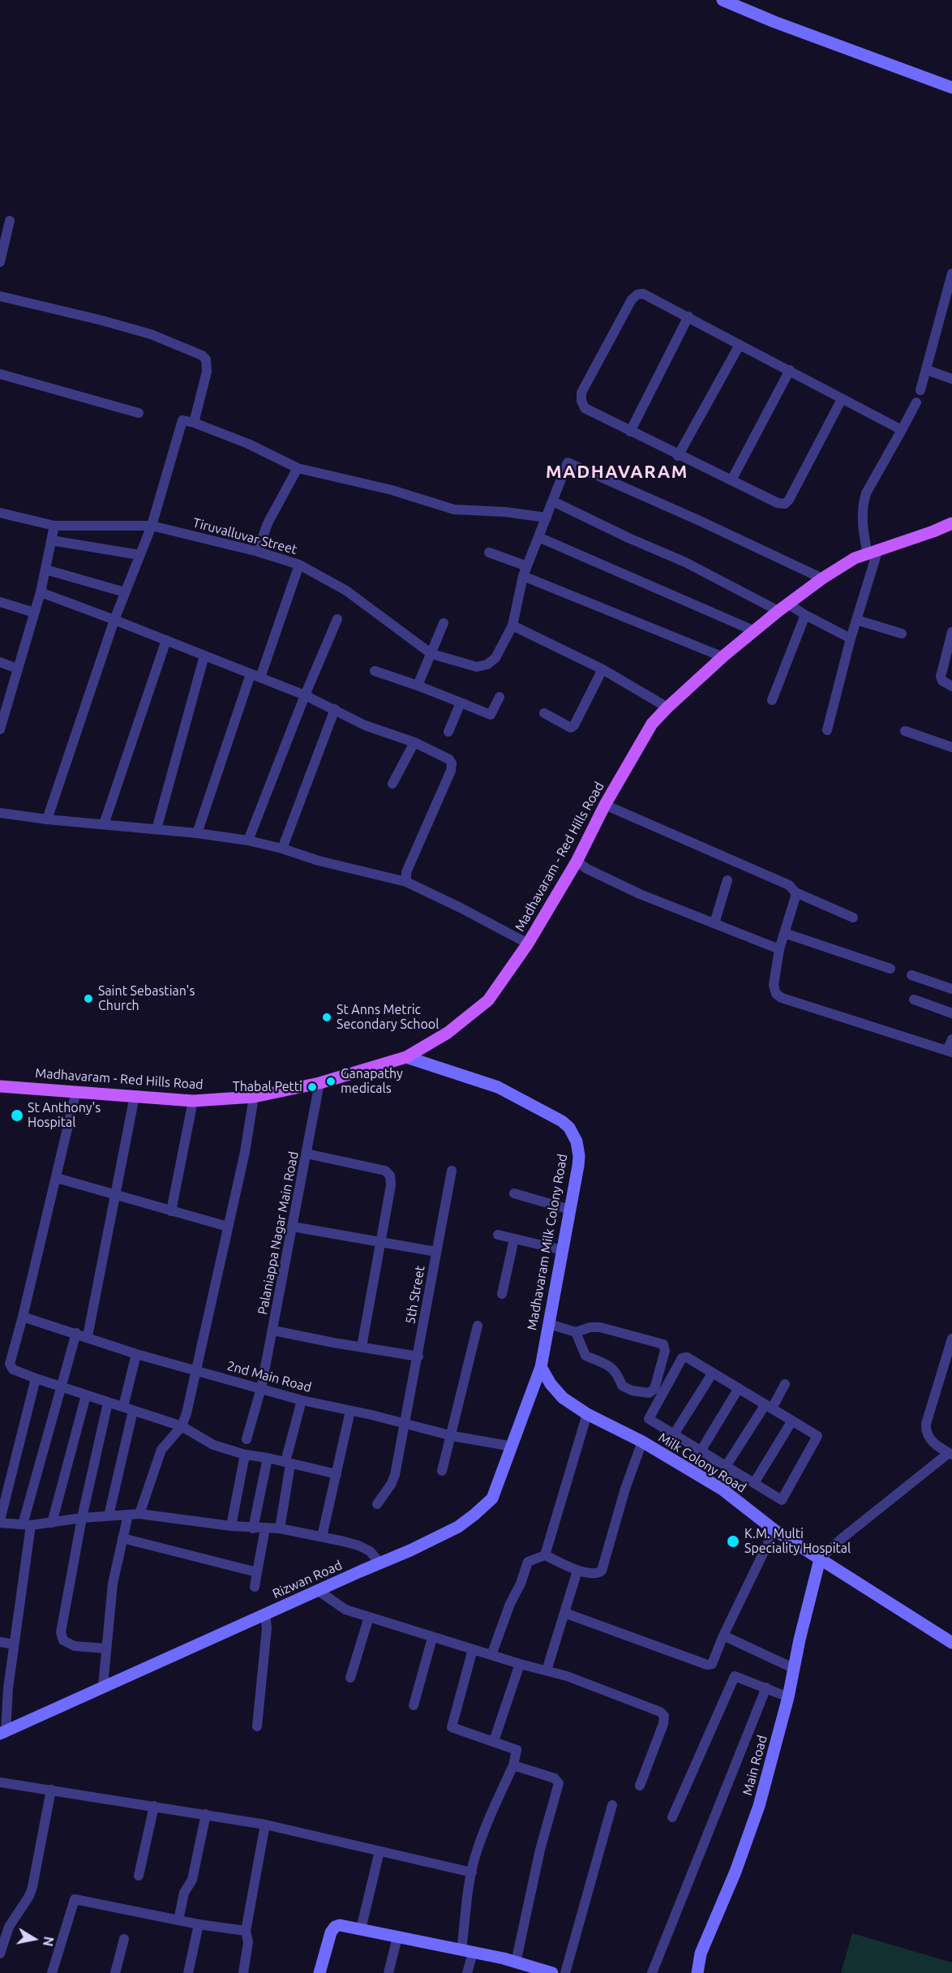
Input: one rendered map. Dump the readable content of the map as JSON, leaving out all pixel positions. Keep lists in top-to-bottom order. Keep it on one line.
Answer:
{"streets":{"main road":["Madhavaram - Red Hills Road"],"street":["Tiruvalluvar Street","Palaniappa Nagar Main Road","Madhavaram Milk Colony Road","5th Street","2nd Main Road","Milk Colony Road","Rizwan Road","Main Road"]},"crossings":[["Madhavaram - Red Hills Road","Palaniappa Nagar Main Road"],["Madhavaram - Red Hills Road","Madhavaram Milk Colony Road"],["Palaniappa Nagar Main Road","2nd Main Road"],["Madhavaram Milk Colony Road","Milk Colony Road"],["Madhavaram Milk Colony Road","Rizwan Road"],["5th Street","2nd Main Road"],["2nd Main Road","Rizwan Road"],["Milk Colony Road","Rizwan Road"],["Milk Colony Road","Main Road"]],"districts":["MADHAVARAM"],"places":["Saint Sebastian's Church","St Anns Metric Secondary School","Ganapathy medicals","Thabal Petti","St Anthony's Hospital","K.M. Multi Speciality Hospital"],"north":"right"}
